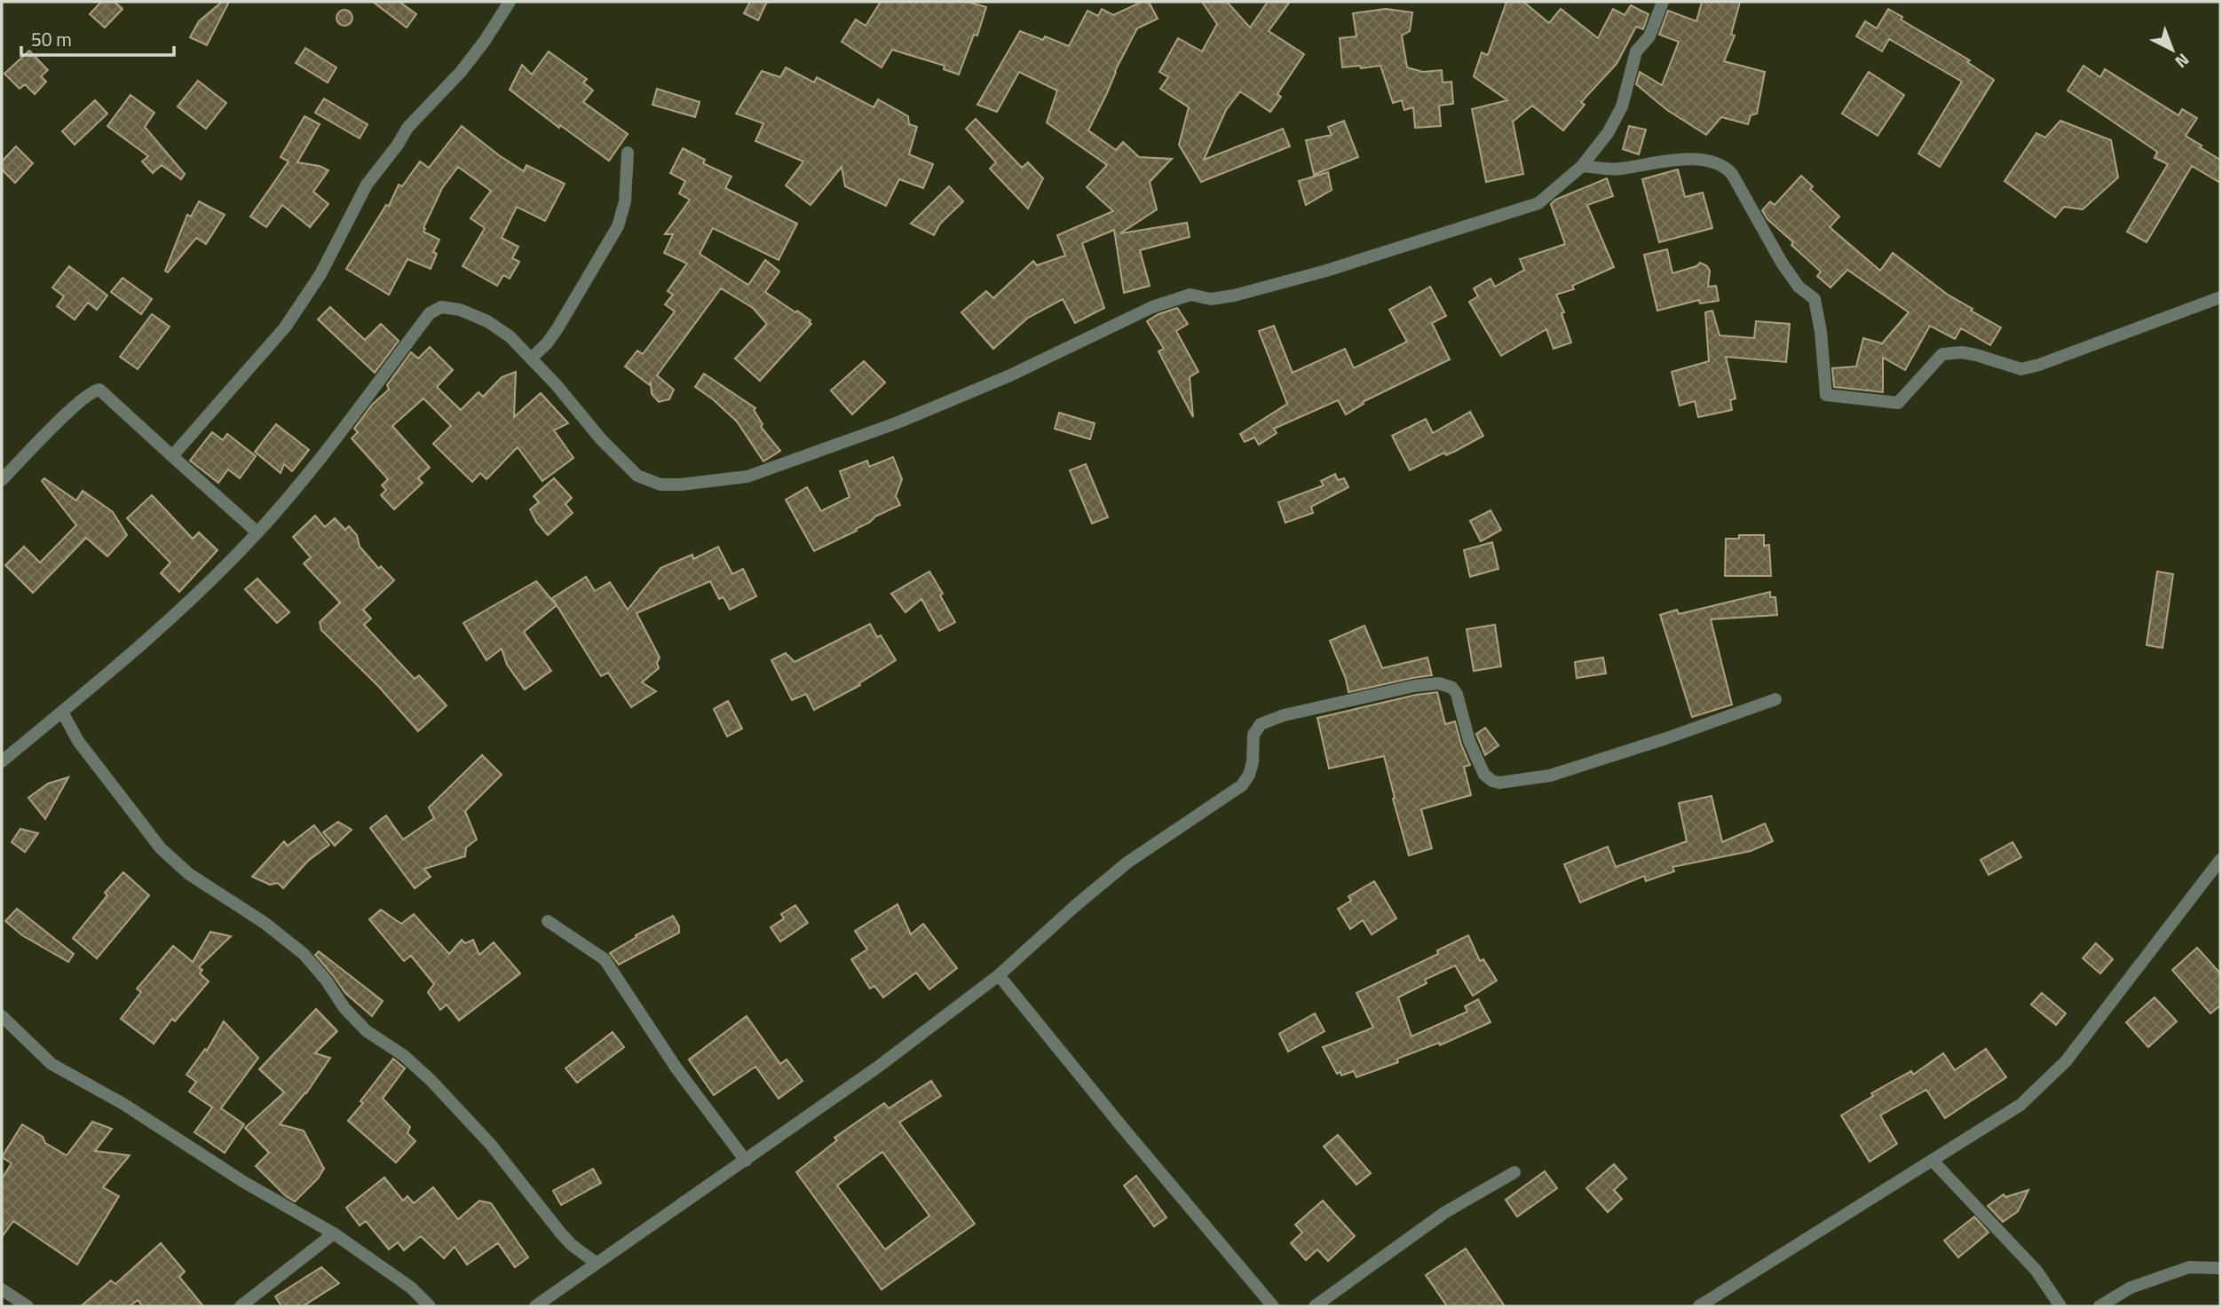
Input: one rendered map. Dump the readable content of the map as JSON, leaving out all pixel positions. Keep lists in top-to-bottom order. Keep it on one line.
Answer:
{"scale_bar":"50 m","north":"bottom right"}
